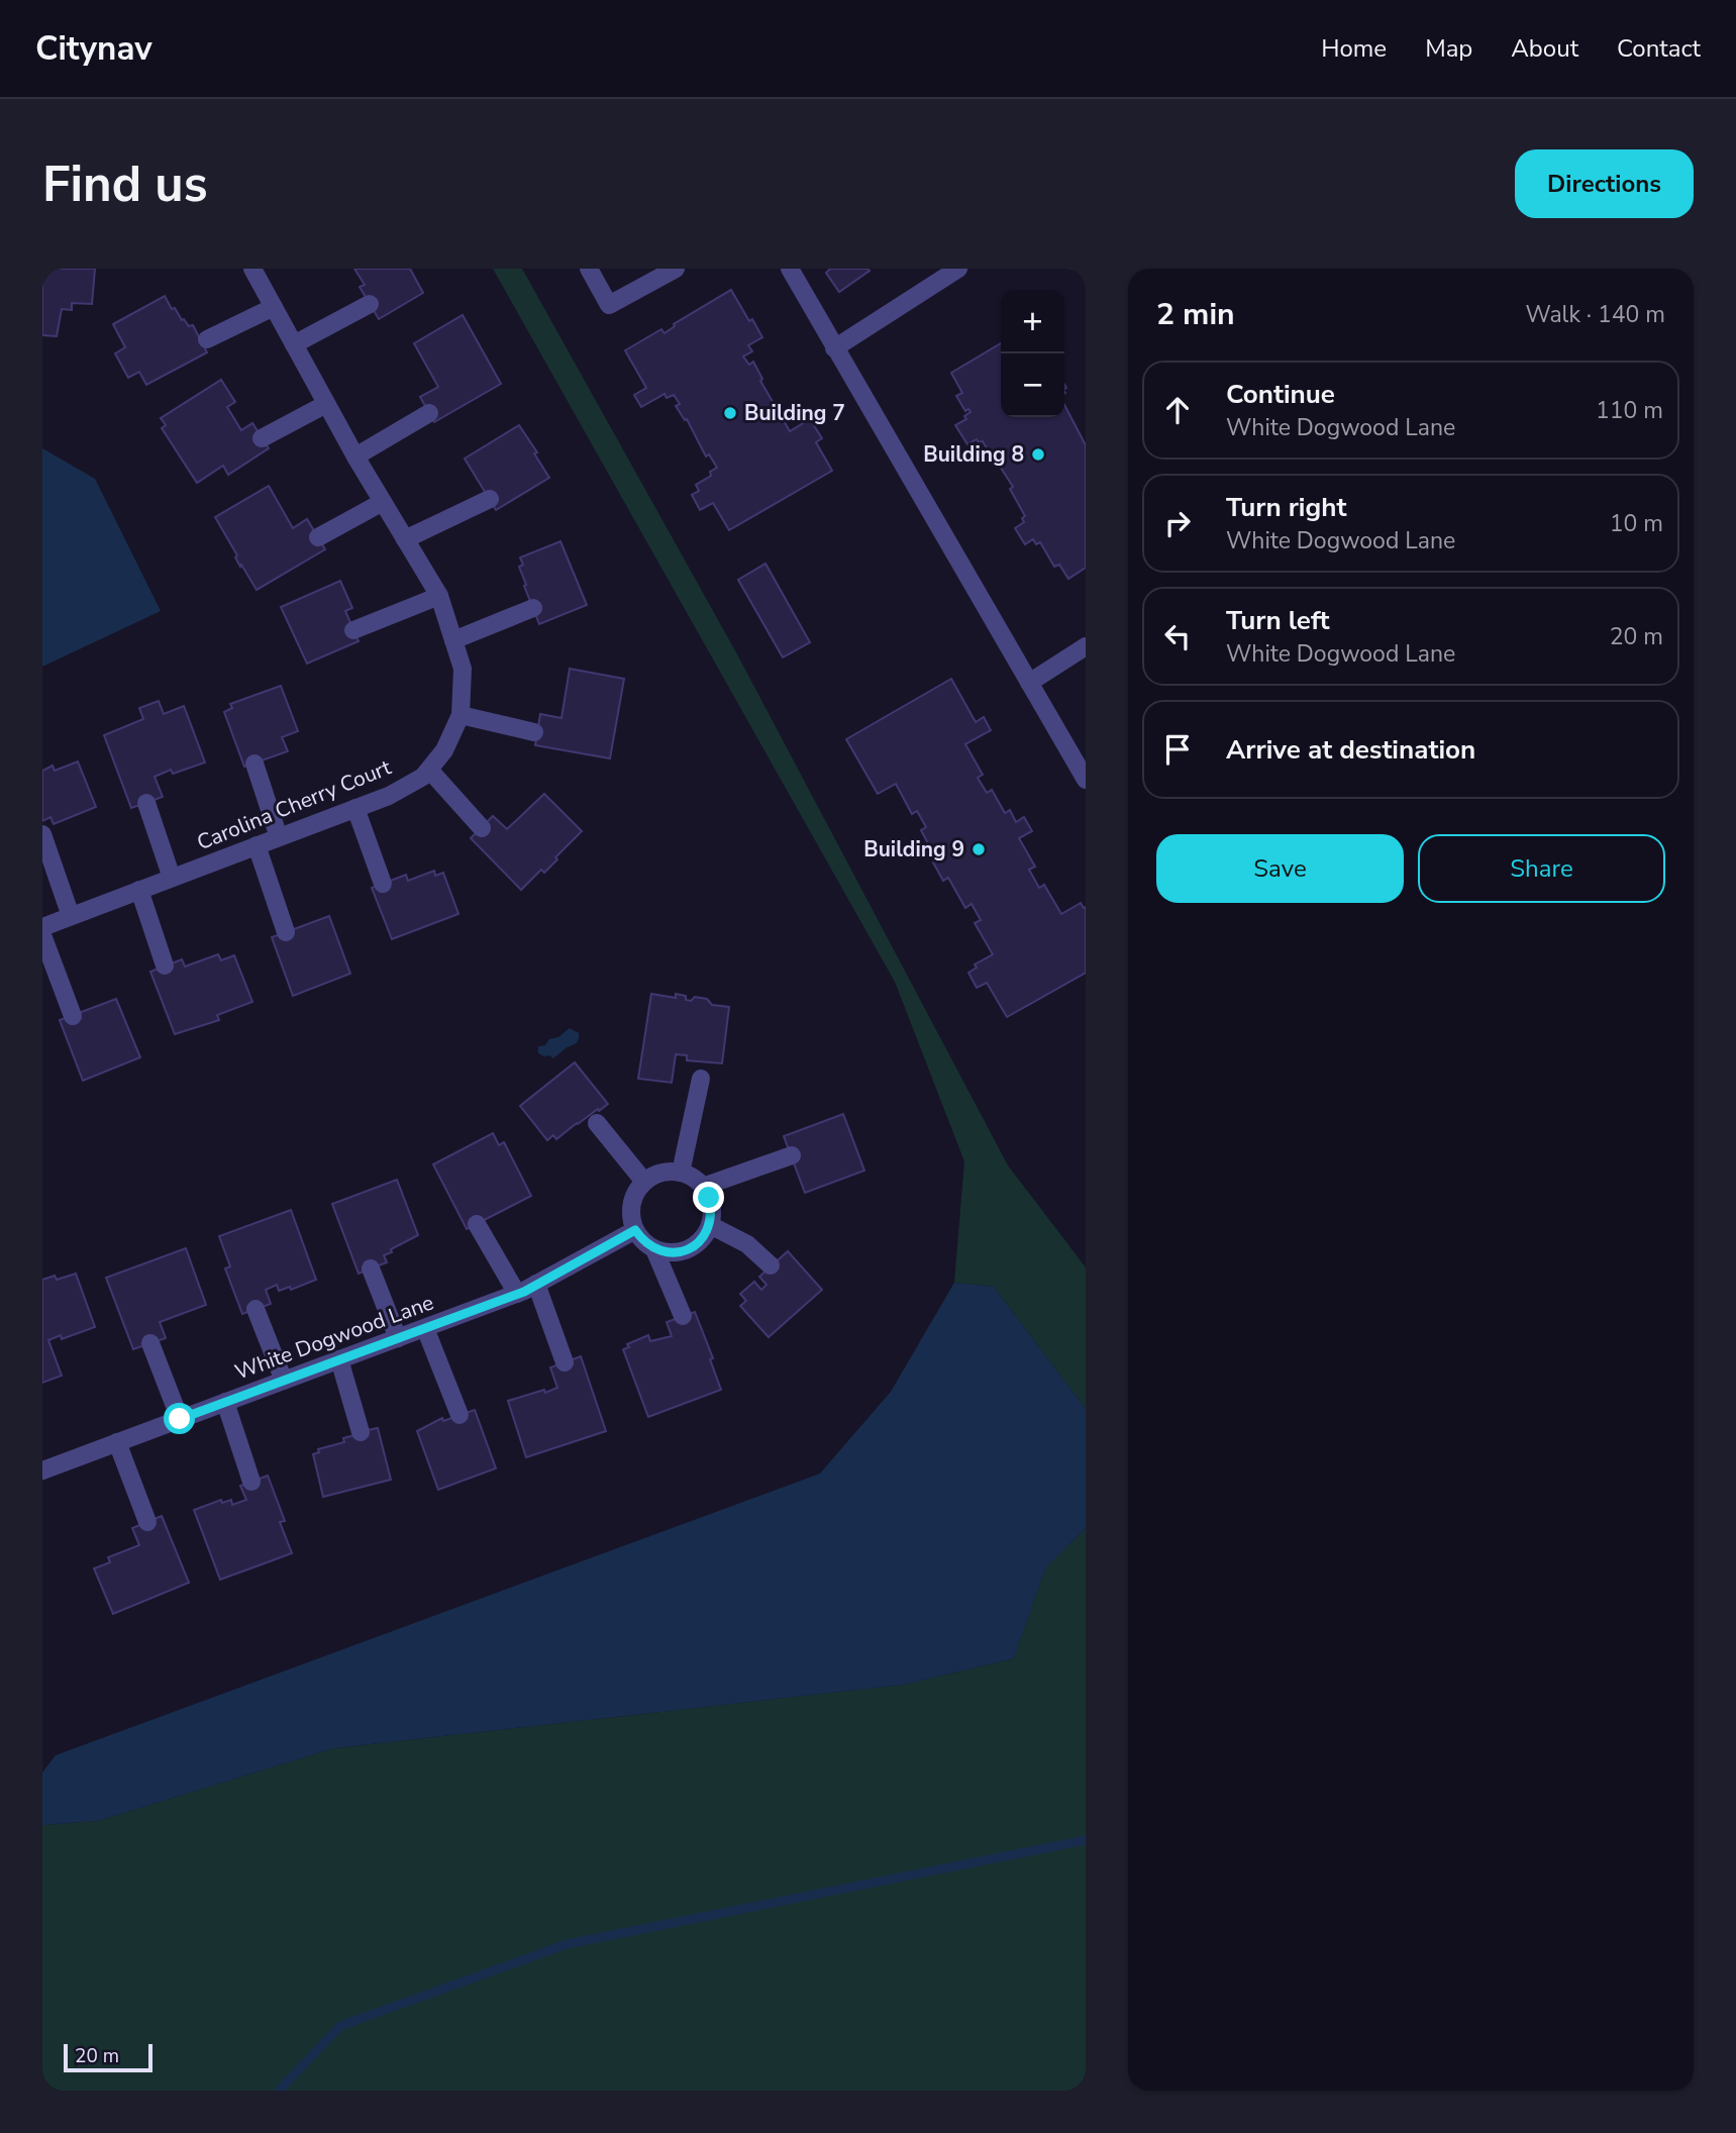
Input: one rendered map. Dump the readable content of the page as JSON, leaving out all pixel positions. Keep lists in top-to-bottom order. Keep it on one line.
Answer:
{"streets":{"street":["Carolina Cherry Court","White Dogwood Lane"]},"places":["Building 7","Building 8","Building 9"],"scale_bar":"20 m","page":{"header":"Citynav","nav":["Home","Map","About","Contact"],"buttons":["Directions",["Save","Share"]],"title":"Find us","heading":["2 min","Walk · 140 m"],"map_buttons":["+","−"],"list":[["Continue","White Dogwood Lane","110 m"],["Turn right","White Dogwood Lane","10 m"],["Turn left","White Dogwood Lane","20 m"],"Arrive at destination"],"scale":"20 m"}}
